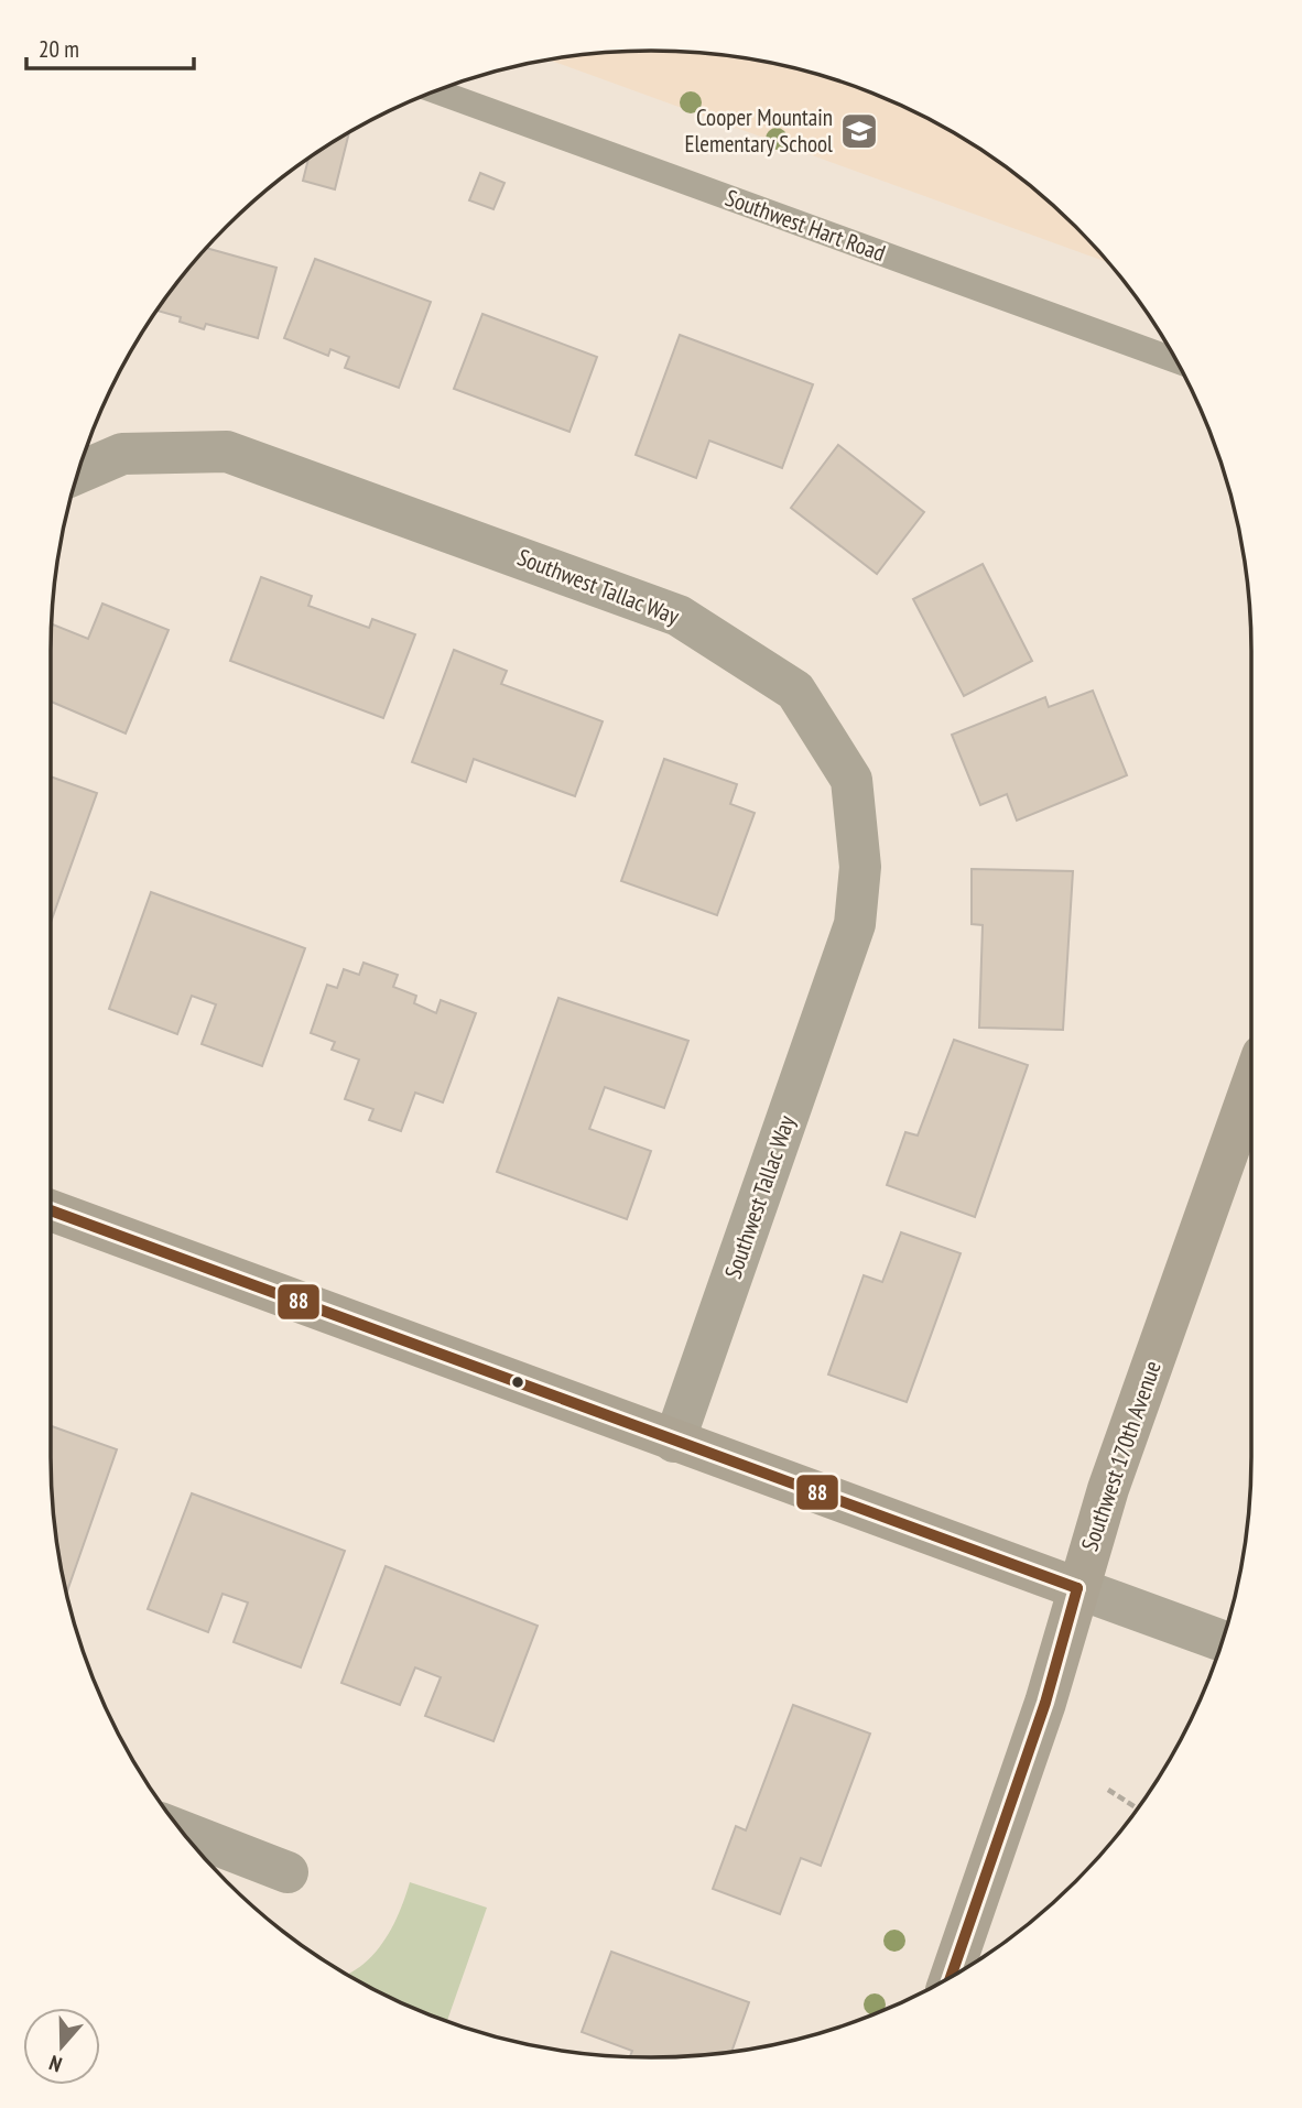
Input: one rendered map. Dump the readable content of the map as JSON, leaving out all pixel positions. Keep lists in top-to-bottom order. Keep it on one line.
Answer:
{"streets":{"main road":["Southwest 170th Avenue"],"street":["Southwest Tallac Way"],"lane":["Southwest Hart Road"]},"places":{"school or university":["Cooper Mountain Elementary School"]},"lines":["transit line 88"],"scale_bar":"20 m","north":"bottom"}
